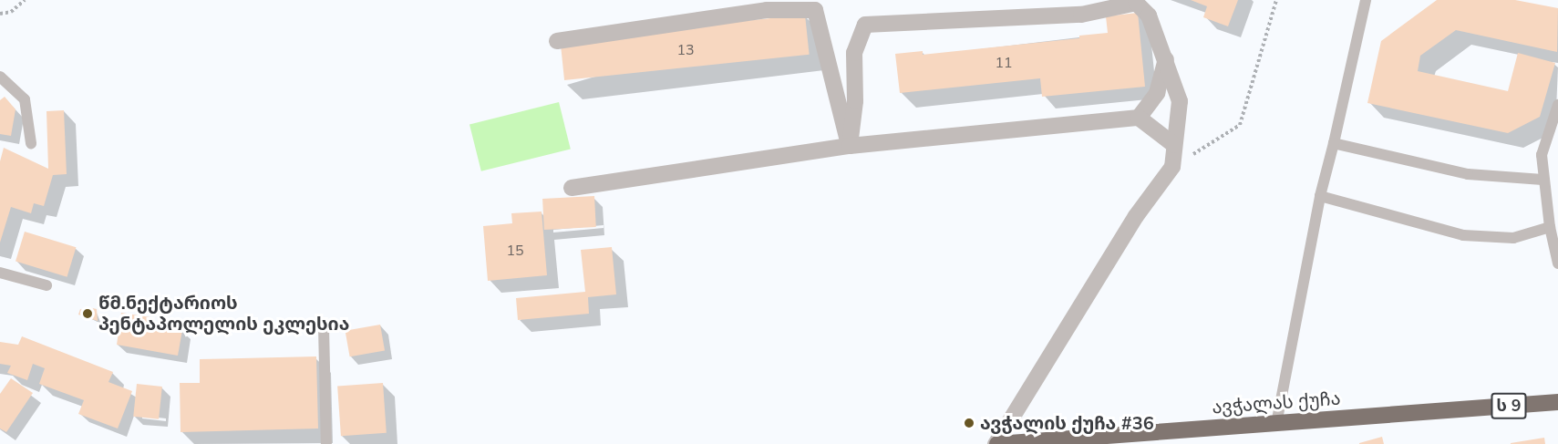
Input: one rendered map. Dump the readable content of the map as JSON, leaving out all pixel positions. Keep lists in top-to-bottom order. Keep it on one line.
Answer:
{"streets":{"highway":["ავჭალას ქუჩა","ს 9"]},"places":["წმ.ნექტარიოს პენტაპოლელის ეკლესია","ავჭალის ქუჩა #36"],"house_numbers":["13","11","15"]}
